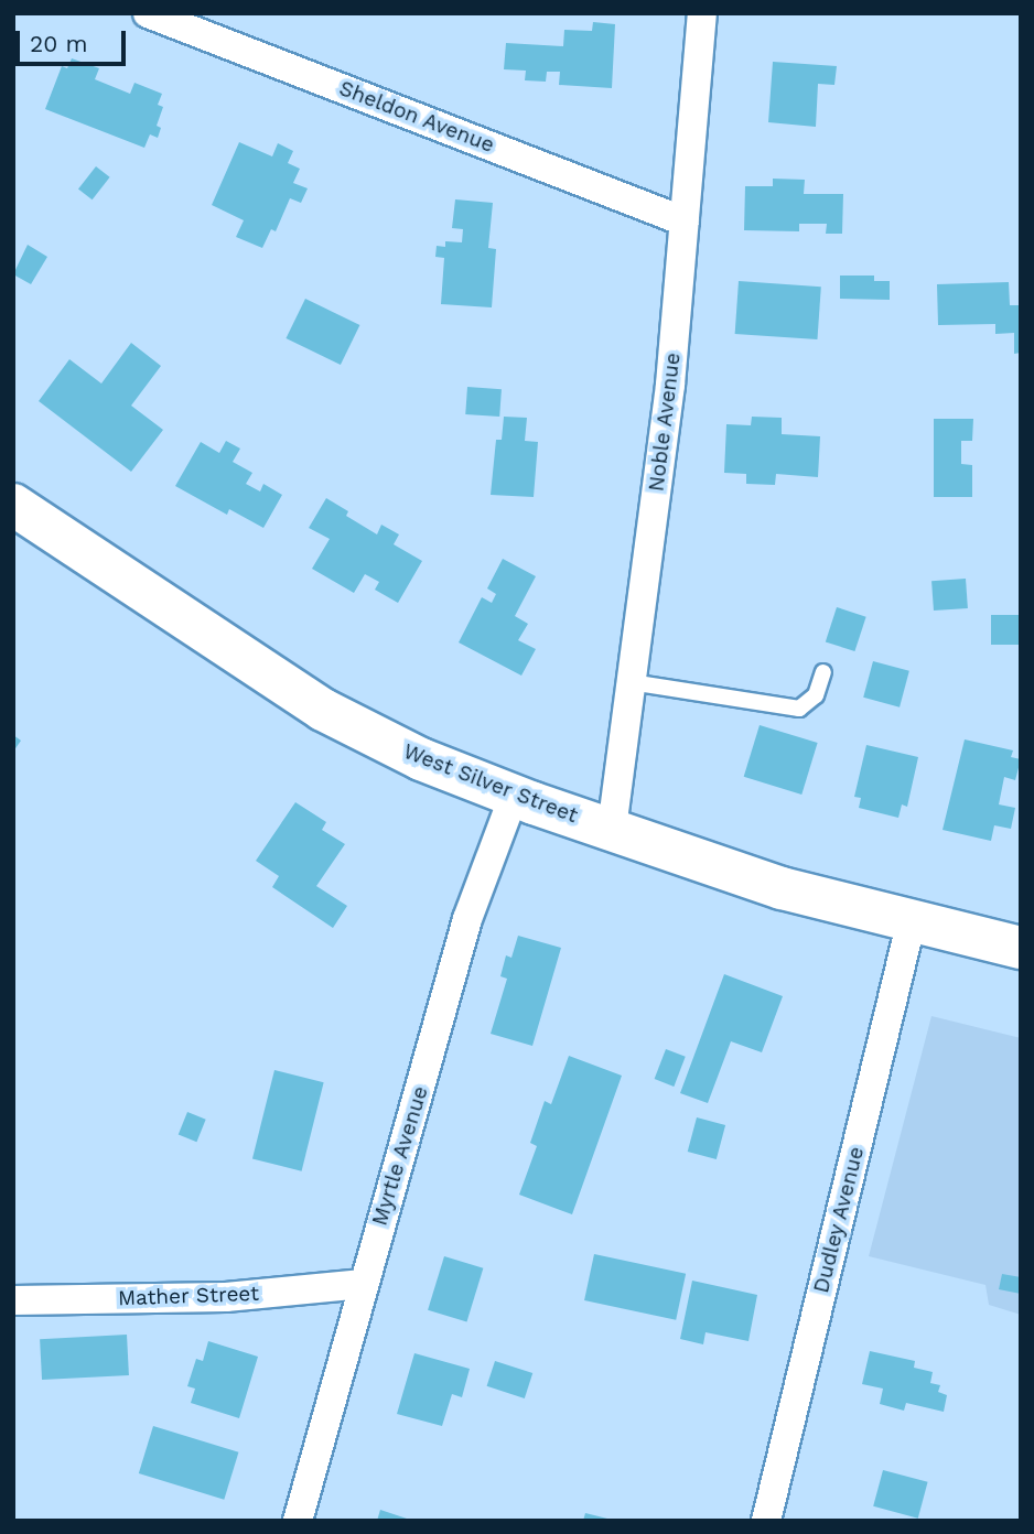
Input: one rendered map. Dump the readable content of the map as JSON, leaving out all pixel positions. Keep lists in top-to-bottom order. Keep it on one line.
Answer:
{"streets":{"main road":["West Silver Street"],"street":["Sheldon Avenue","Noble Avenue","Myrtle Avenue","Dudley Avenue","Mather Street"]},"crossings":[["Sheldon Avenue","Noble Avenue"],["Noble Avenue","West Silver Street"],["West Silver Street","Myrtle Avenue"],["West Silver Street","Dudley Avenue"],["Myrtle Avenue","Mather Street"]],"scale_bar":"20 m"}
